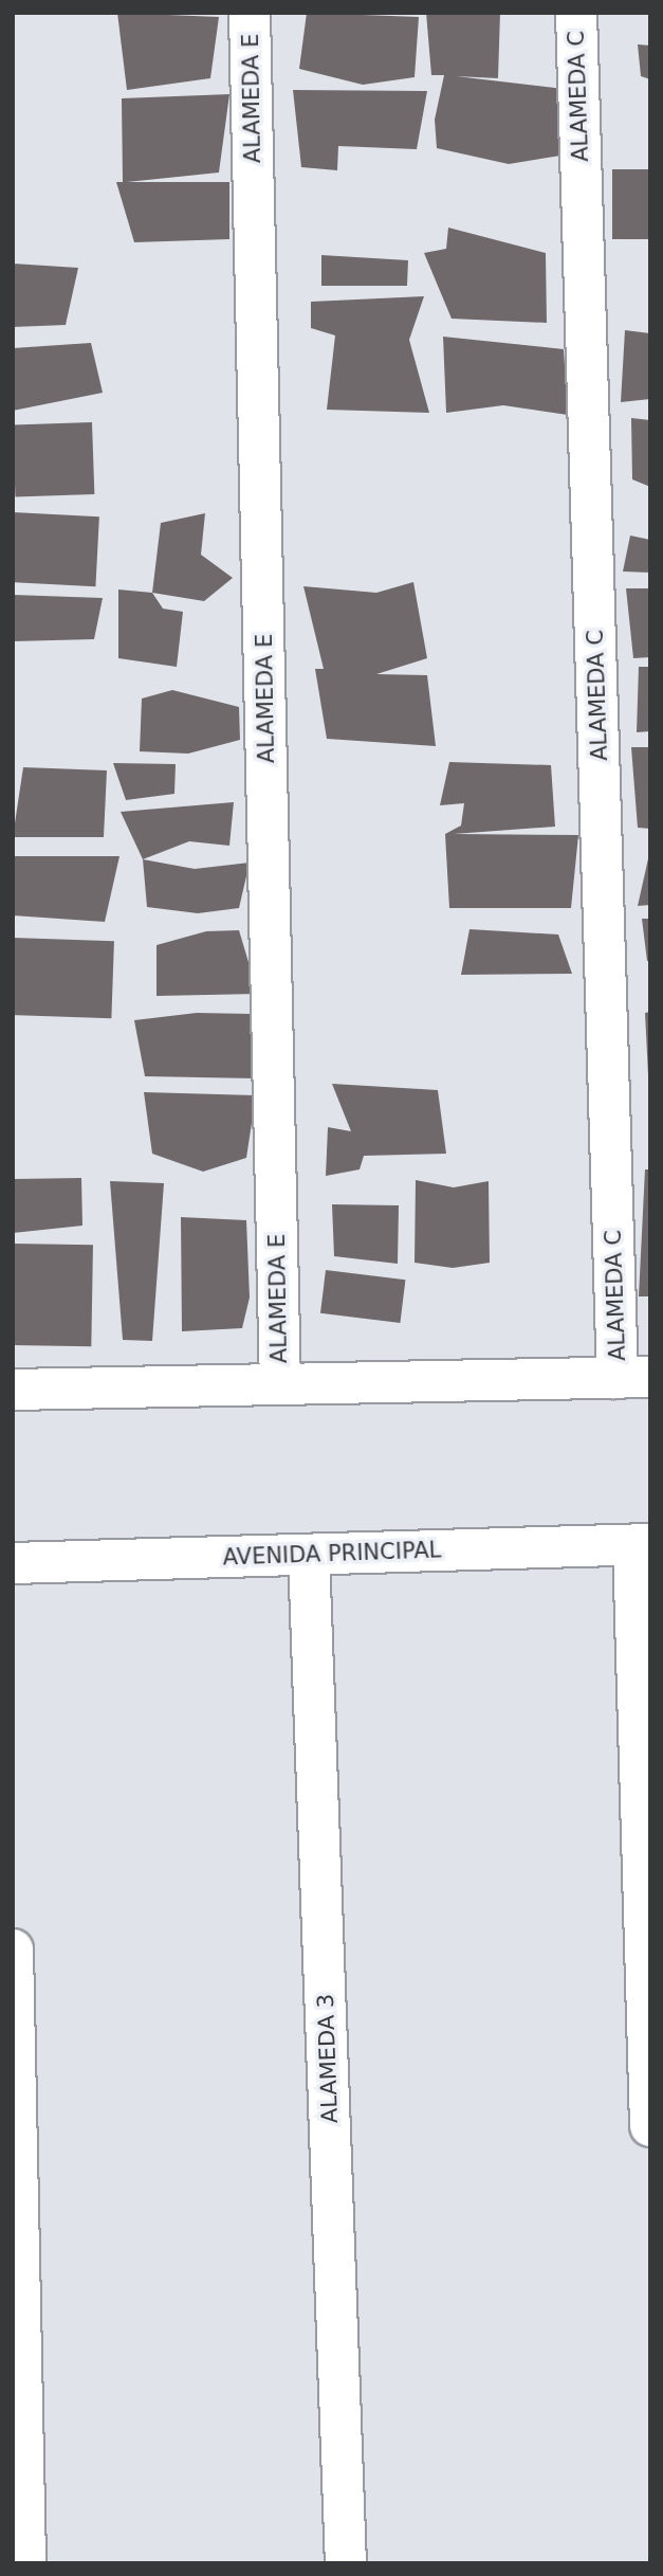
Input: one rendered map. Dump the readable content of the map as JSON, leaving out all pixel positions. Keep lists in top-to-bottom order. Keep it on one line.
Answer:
{"streets":{"street":["ALAMEDA C","ALAMEDA E","AVENIDA PRINCIPAL","ALAMEDA 3"]},"crossings":[["AVENIDA PRINCIPAL","ALAMEDA 3"]]}
